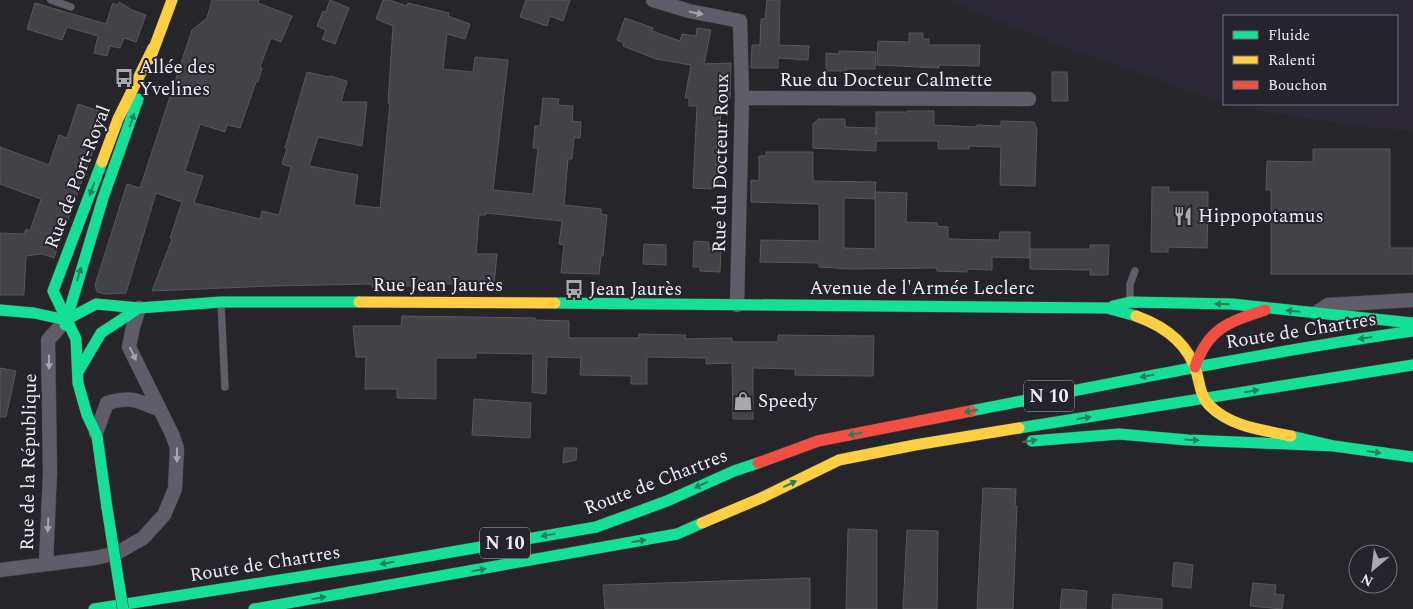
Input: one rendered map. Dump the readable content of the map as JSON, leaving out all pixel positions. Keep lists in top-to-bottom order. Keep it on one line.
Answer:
{"streets":{"main road":["Rue de Port-Royal","Rue Jean Jaurès","Avenue de l'Armée Leclerc","Route de Chartres","N 10"],"street":["Rue du Docteur Calmette","Rue du Docteur Roux","Rue de la République"]},"crossings":[["Rue du Docteur Calmette","Rue du Docteur Roux"],["Rue du Docteur Roux","Rue Jean Jaurès"],["Rue du Docteur Roux","Avenue de l'Armée Leclerc"],["Rue de Port-Royal","Rue Jean Jaurès"],["Rue de Port-Royal","Rue de la République"],["Rue Jean Jaurès","Avenue de l'Armée Leclerc"],["Rue Jean Jaurès","Rue de la République"],["Avenue de l'Armée Leclerc","Route de Chartres"]],"one_way":["Rue de la République"],"places":{"bus stop":["Allée des Yvelines","Jean Jaurès"],"restaurant":["Hippopotamus"],"shop":["Speedy"]},"legend":["Fluide","Ralenti","Bouchon"],"north":"bottom left"}
